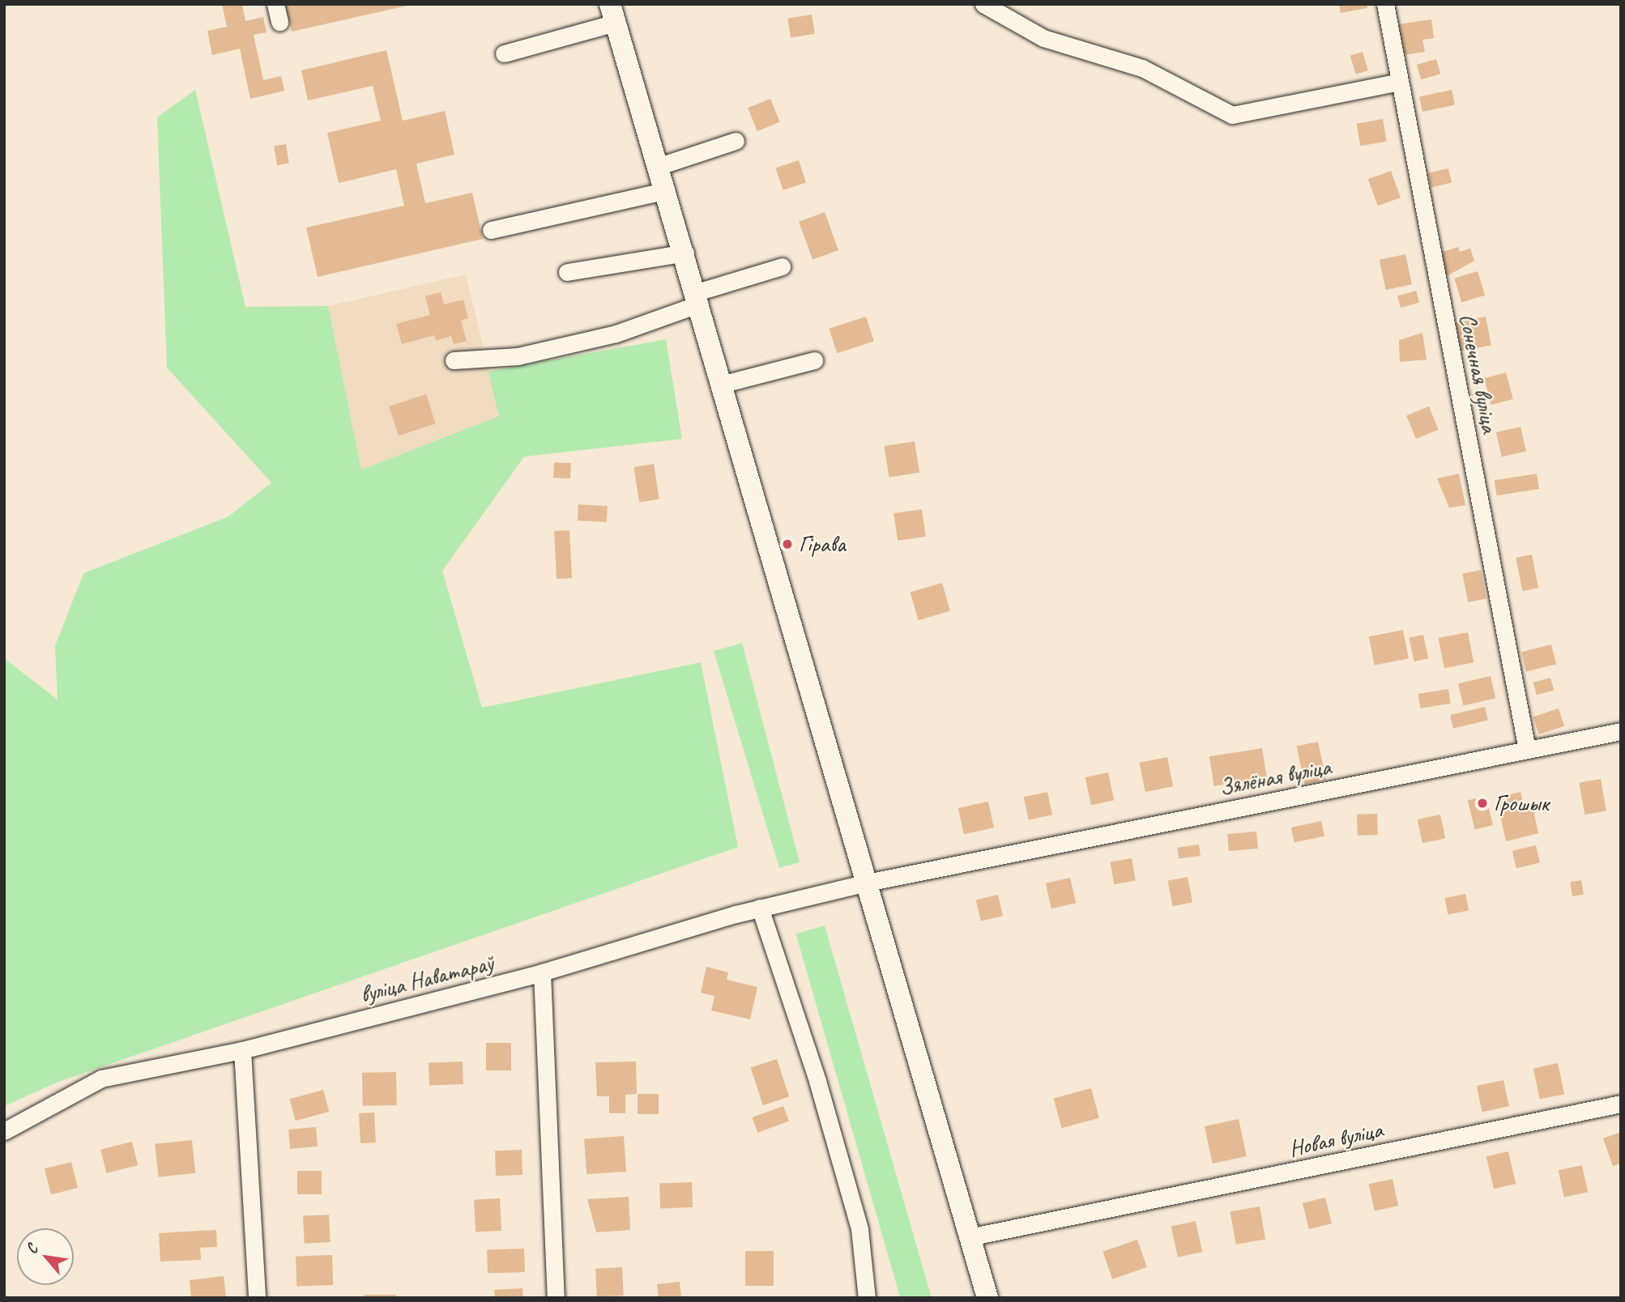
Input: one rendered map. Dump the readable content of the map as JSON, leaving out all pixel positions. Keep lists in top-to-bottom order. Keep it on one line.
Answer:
{"streets":{"street":["Сонечная вуліца","Зялёная вуліца","вуліца Наватараў","Новая вуліца"]},"crossings":[["Сонечная вуліца","Зялёная вуліца"],["Зялёная вуліца","вуліца Наватараў"]],"places":["Гірава","Грошык"],"north":"top left"}
